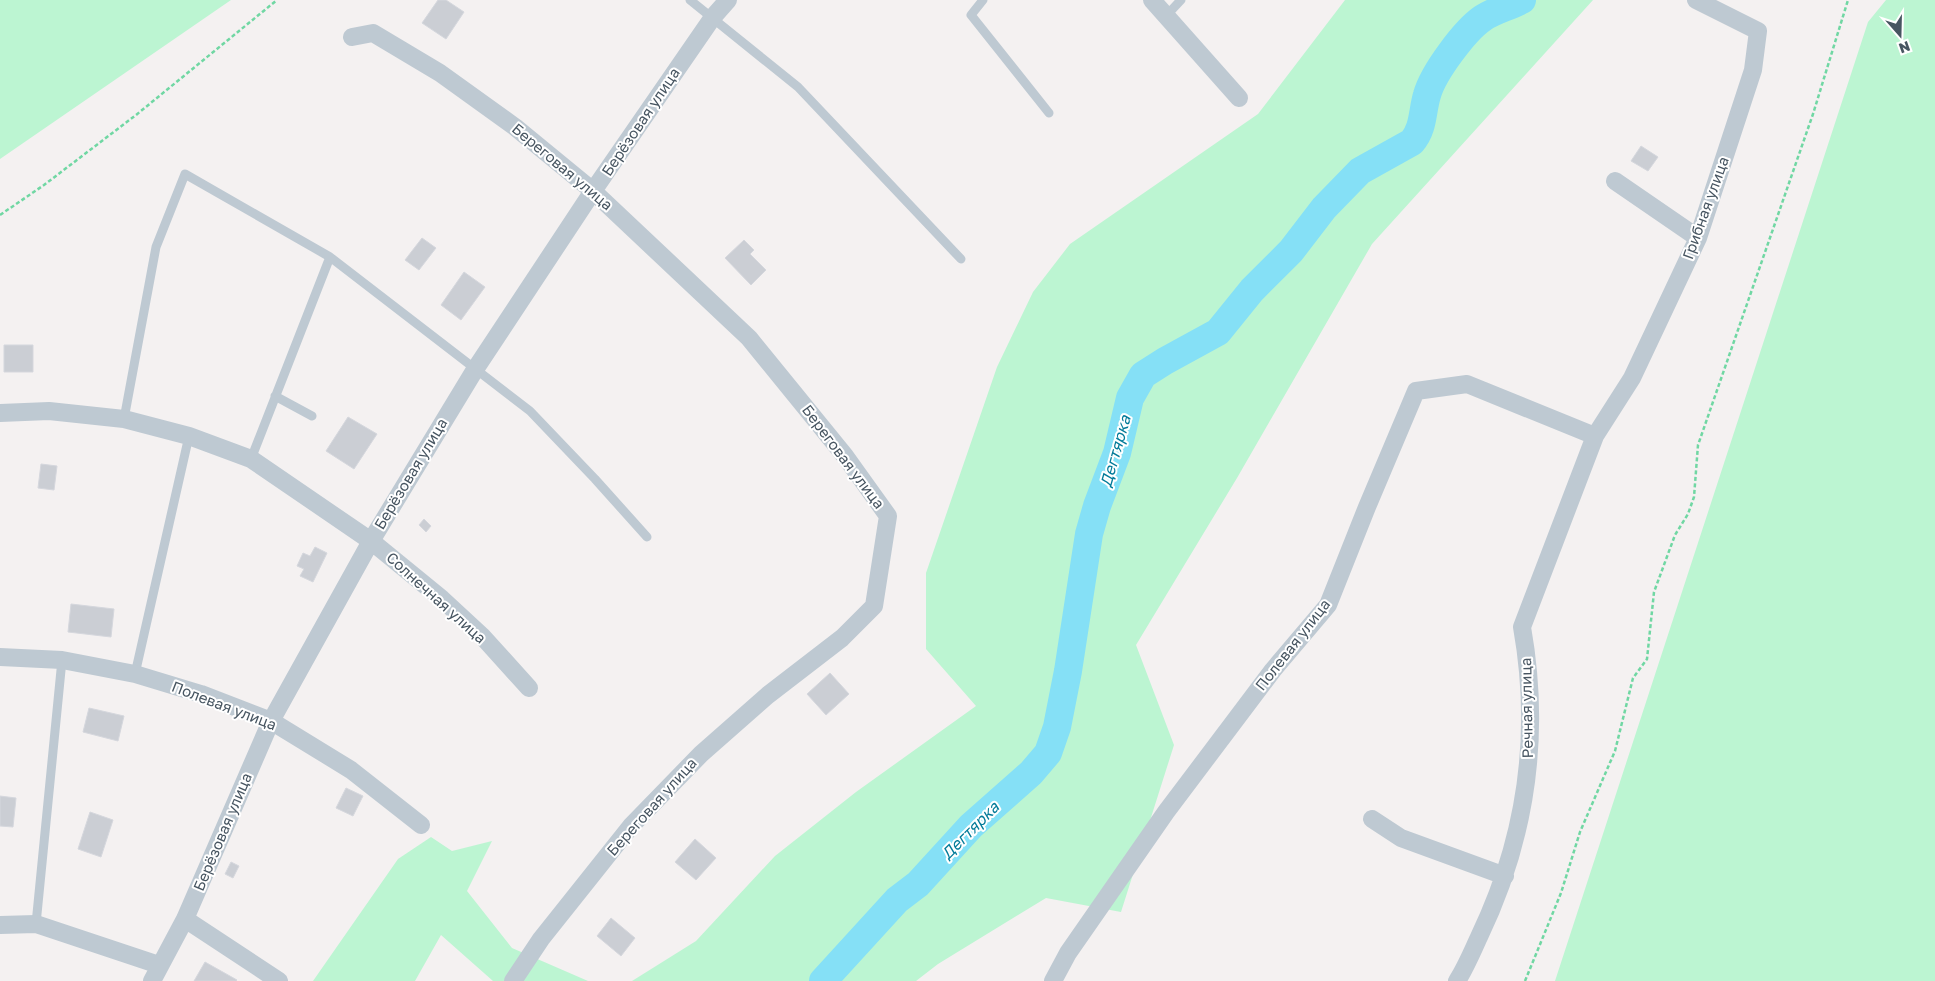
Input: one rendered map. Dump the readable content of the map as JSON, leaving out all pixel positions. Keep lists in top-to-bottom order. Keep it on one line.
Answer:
{"streets":{"street":["Берёзовая улица","Береговая улица","Грибная улица","Солнечная улица","Полевая улица","Речная улица"]},"crossings":[["Берёзовая улица","Береговая улица"],["Берёзовая улица","Солнечная улица"],["Берёзовая улица","Полевая улица"],["Грибная улица","Полевая улица"],["Грибная улица","Речная улица"],["Полевая улица","Речная улица"]],"water":["Дегтярка"],"north":"bottom"}
